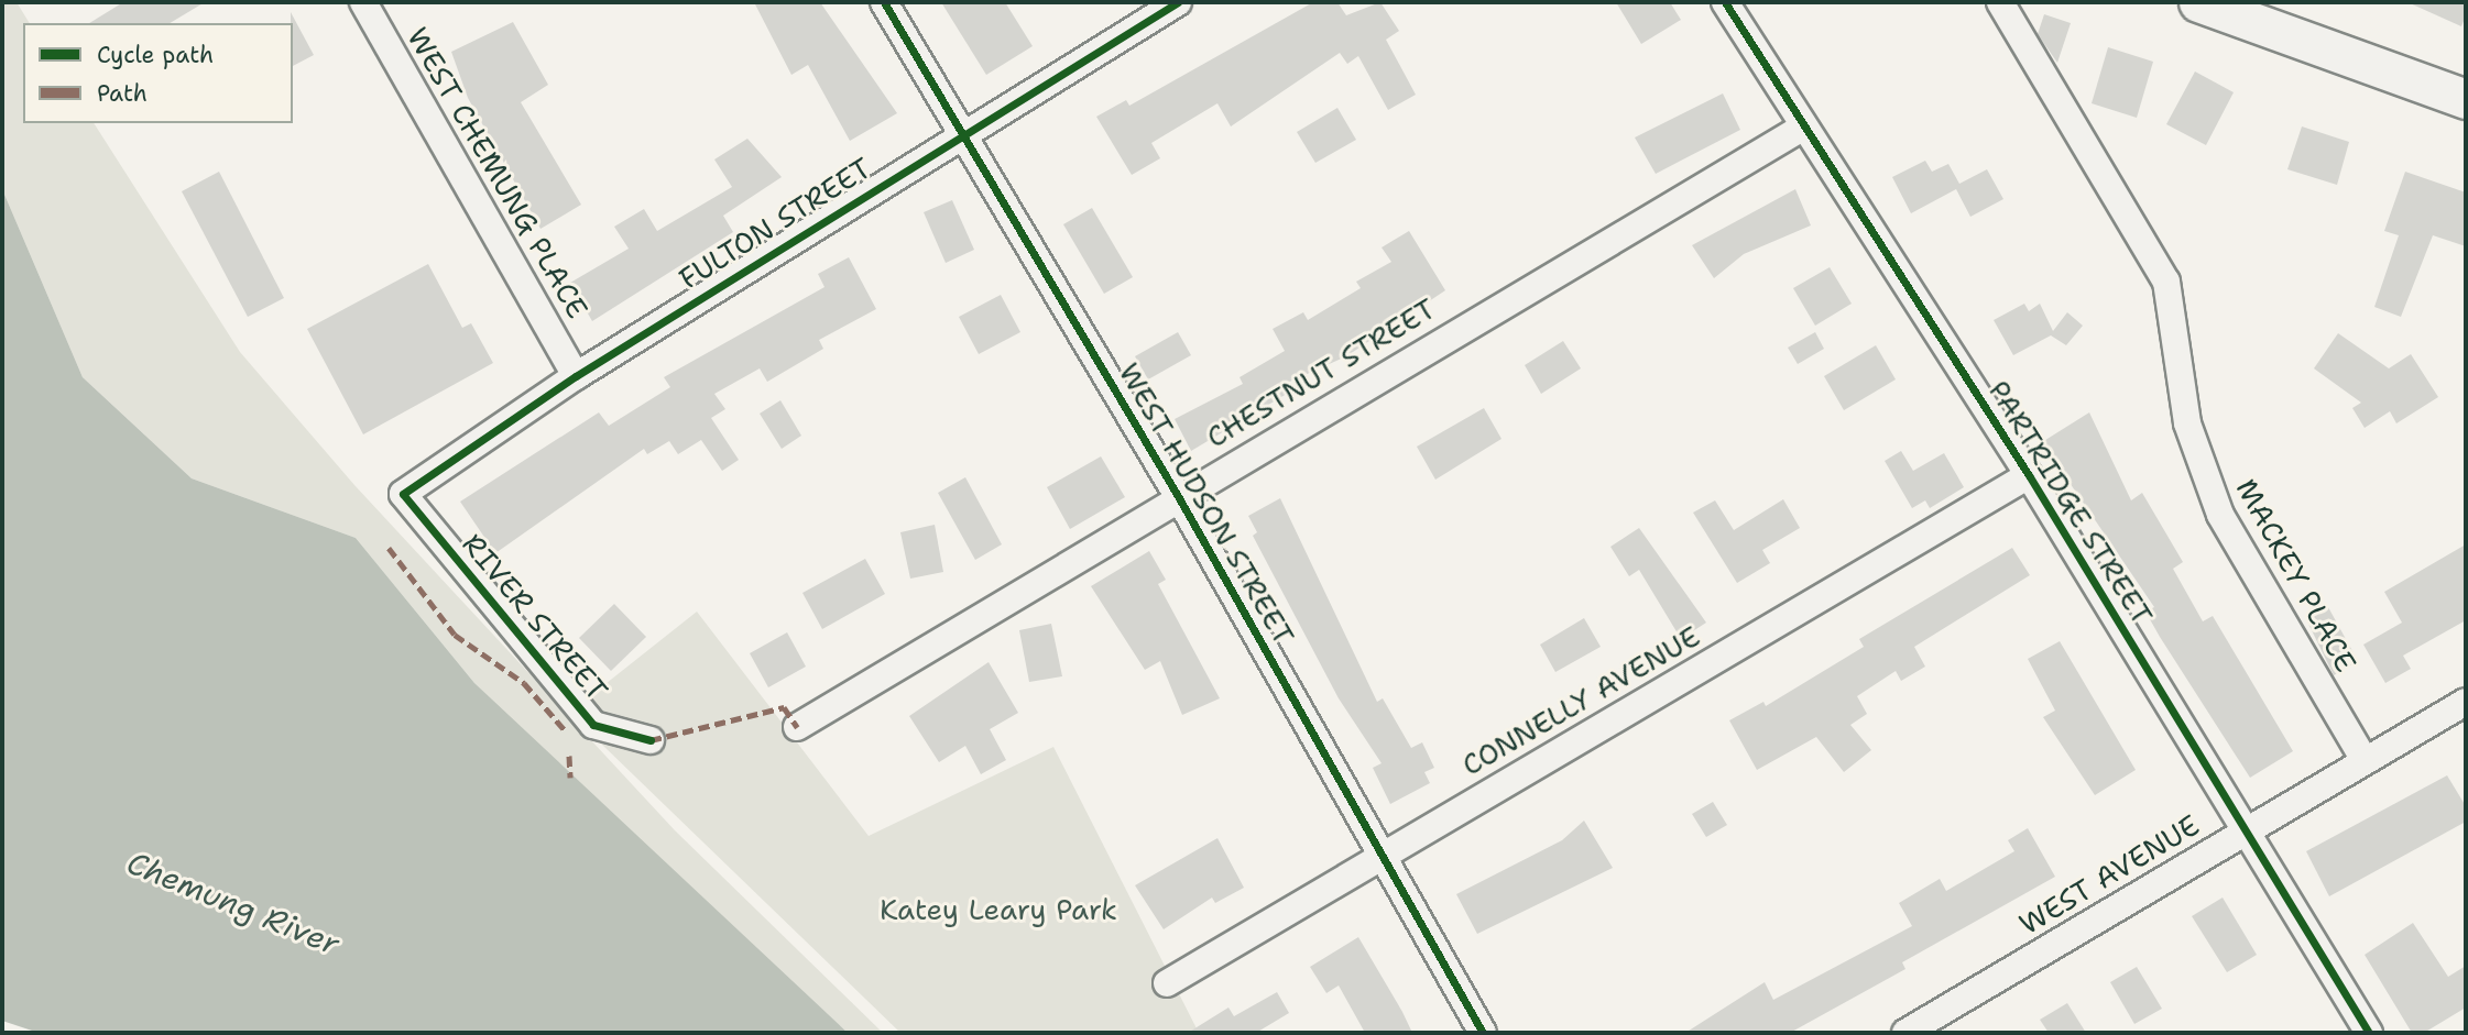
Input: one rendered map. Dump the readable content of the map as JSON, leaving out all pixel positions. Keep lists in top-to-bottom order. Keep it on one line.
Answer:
{"streets":{"street":["WEST CHEMUNG PLACE","FULTON STREET","CHESTNUT STREET","PARTRIDGE STREET","WEST HUDSON STREET","MACKEY PLACE","RIVER STREET","CONNELLY AVENUE","WEST AVENUE"]},"crossings":[["WEST CHEMUNG PLACE","FULTON STREET"],["FULTON STREET","WEST HUDSON STREET"],["FULTON STREET","RIVER STREET"],["CHESTNUT STREET","PARTRIDGE STREET"],["CHESTNUT STREET","WEST HUDSON STREET"],["PARTRIDGE STREET","CONNELLY AVENUE"],["PARTRIDGE STREET","WEST AVENUE"],["WEST HUDSON STREET","CONNELLY AVENUE"],["MACKEY PLACE","WEST AVENUE"]],"water":["Chemung River"],"parks":["Katey Leary Park"],"legend":["Cycle path","Path"]}
